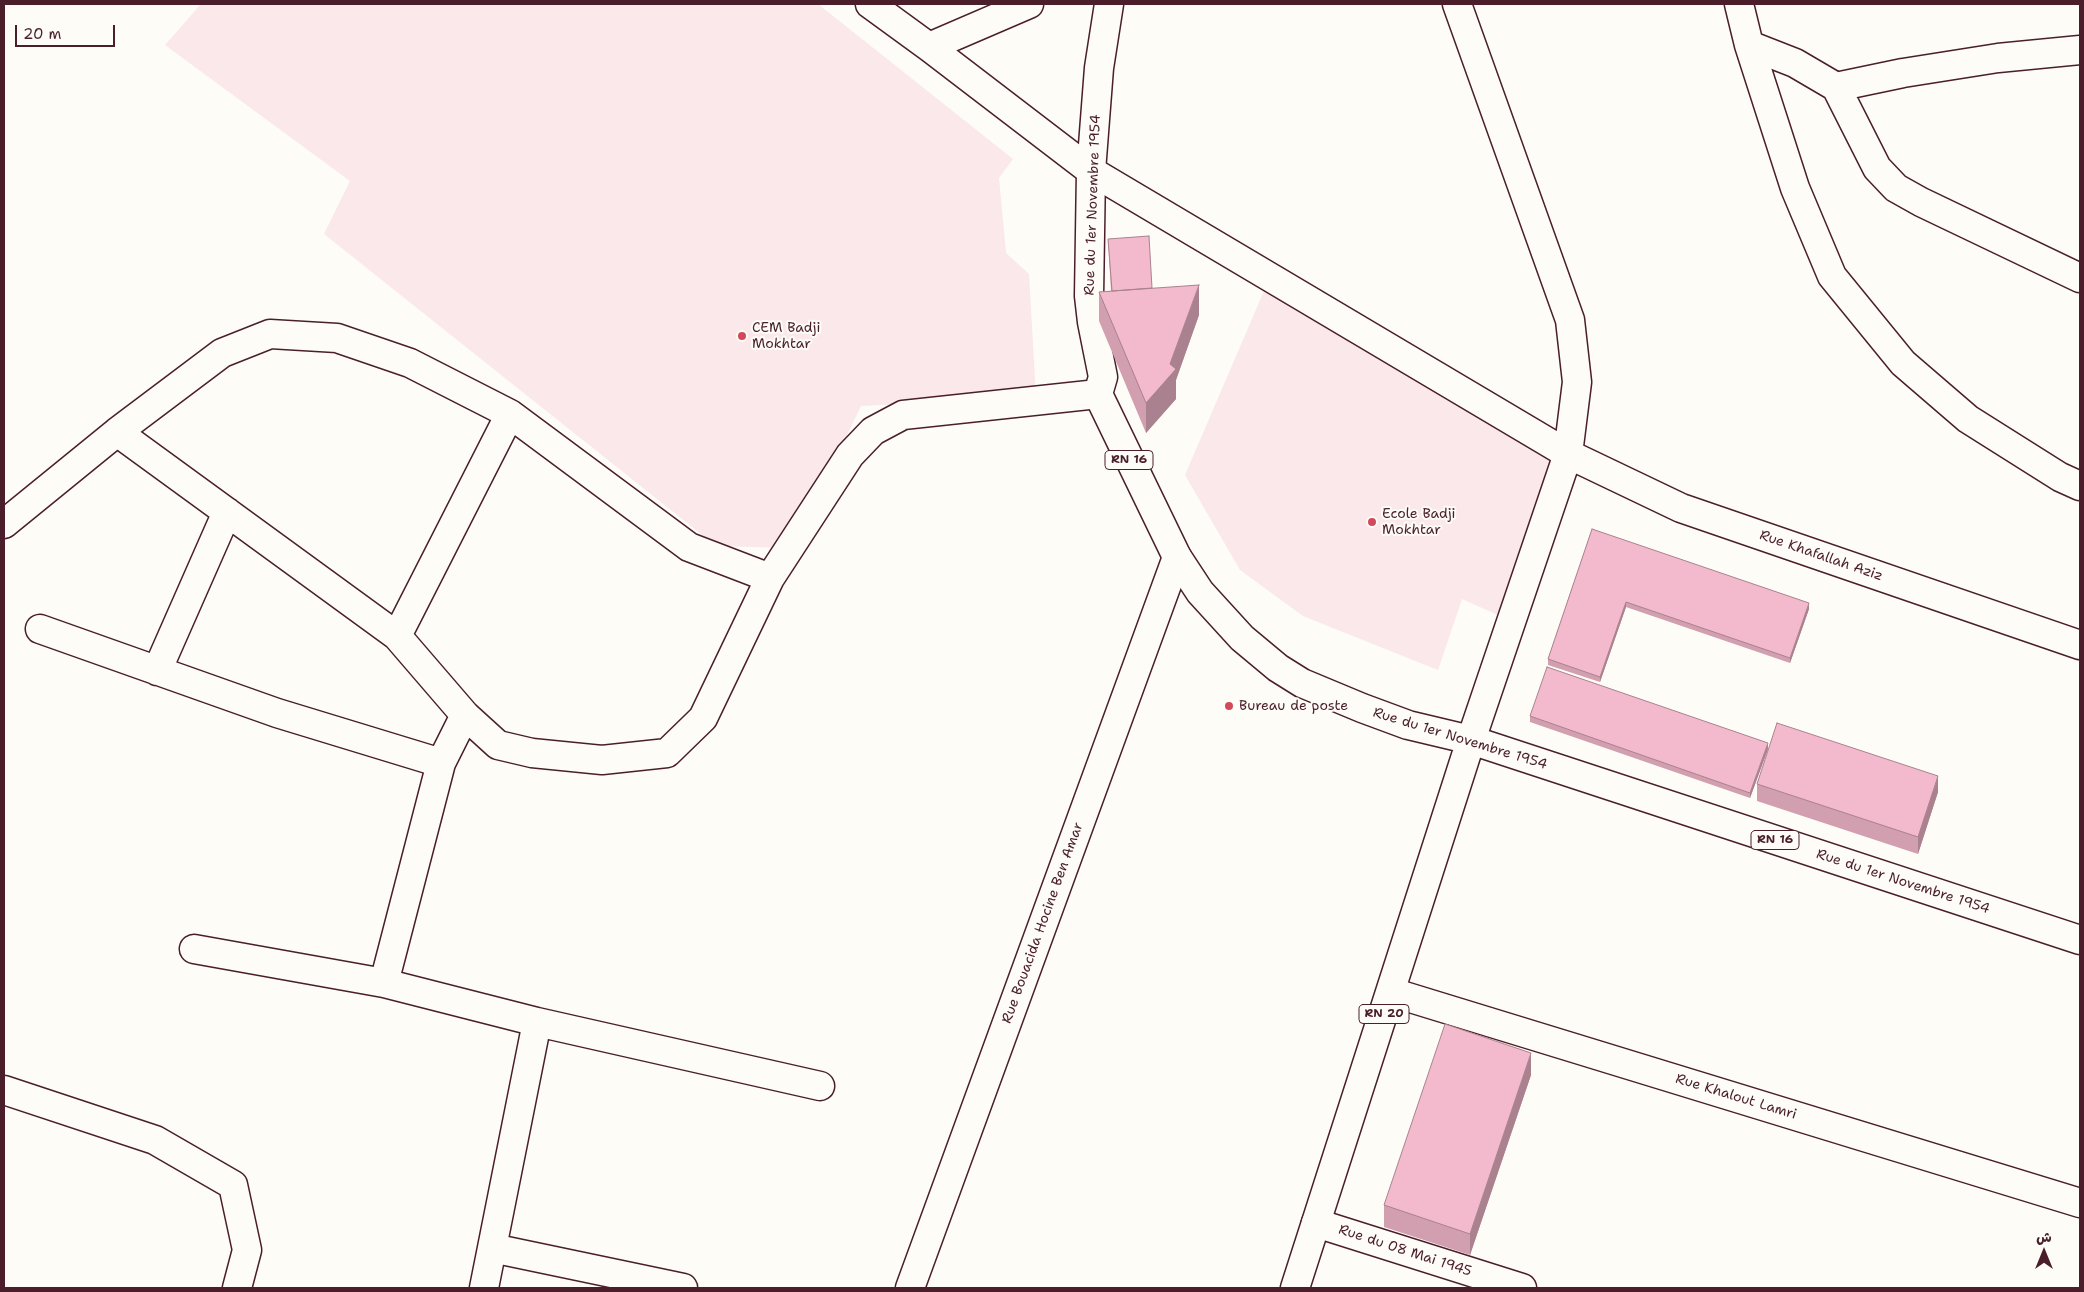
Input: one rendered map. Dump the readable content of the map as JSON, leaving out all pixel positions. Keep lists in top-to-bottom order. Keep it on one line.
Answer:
{"streets":{"street":["Rue du 1er Novembre 1954","RN 16","Rue Khafallah Aziz","Rue Bouacida Hocine Ben Amar","RN 20","Rue Khalout Lamri","Rue du 08 Mai 1945"]},"crossings":[["Rue du 1er Novembre 1954","Rue Khafallah Aziz"],["Rue du 1er Novembre 1954","Rue Bouacida Hocine Ben Amar"],["Rue du 1er Novembre 1954","RN 20"],["RN 20","Rue Khalout Lamri"],["RN 20","Rue du 08 Mai 1945"]],"places":["CEM Badji Mokhtar","Ecole Badji Mokhtar","Bureau de poste"],"scale_bar":"20 m","north":"top"}
